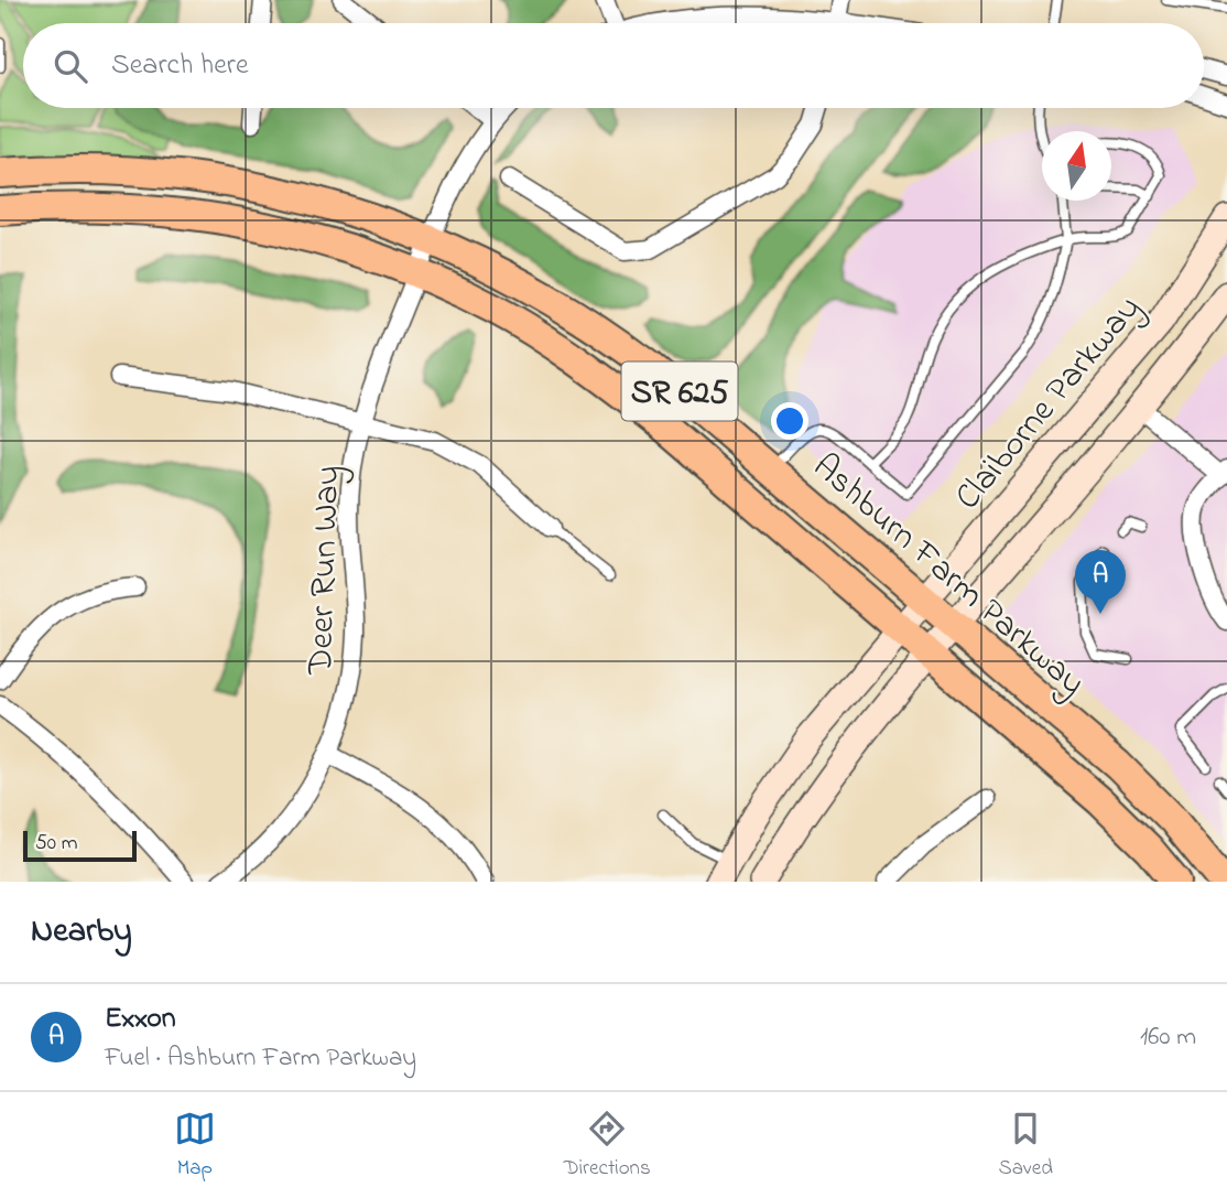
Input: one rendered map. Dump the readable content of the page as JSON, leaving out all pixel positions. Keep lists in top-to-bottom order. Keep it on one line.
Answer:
{"streets":{"main road":["SR 625","Claiborne Parkway","Ashburn Farm Parkway"],"street":["Deer Run Way"]},"crossings":[["SR 625","Claiborne Parkway"],["SR 625","Deer Run Way"],["Claiborne Parkway","Ashburn Farm Parkway"],["Deer Run Way","Ashburn Farm Parkway"]],"scale_bar":"50 m","north":"top","page":{"search":"Search here","pins":"A","scale":"50 m","heading":"Nearby","list":[{"mark":"A","name":"Exxon","note":"Fuel · Ashburn Farm Parkway","value":"160 m"}],"nav":["Map","Directions","Saved"]}}
